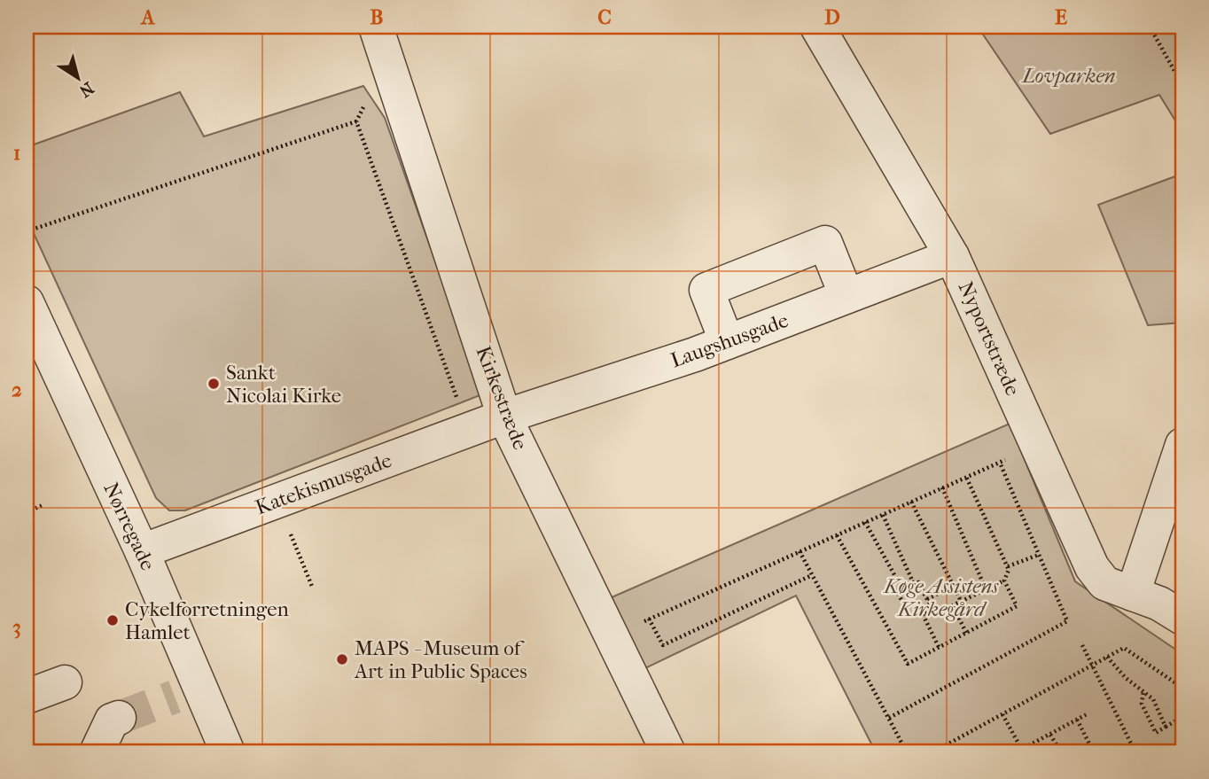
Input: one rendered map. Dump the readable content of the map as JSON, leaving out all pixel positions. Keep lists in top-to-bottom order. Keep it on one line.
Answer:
{"streets":{"street":["Nyportstræde","Laugshusgade","Kirkestræde","Katekismusgade","Nørregade"]},"crossings":[["Nyportstræde","Laugshusgade"],["Laugshusgade","Kirkestræde"],["Laugshusgade","Katekismusgade"],["Kirkestræde","Katekismusgade"],["Katekismusgade","Nørregade"]],"parks":["Lovparken","Køge Assistens Kirkegård"],"places":["Sankt Nicolai Kirke","Cykelforretningen Hamlet","MAPS - Museum of Art in Public Spaces"],"north":"bottom right","grid":{"columns":["A","B","C","D","E"],"rows":["1","2","3"]}}
